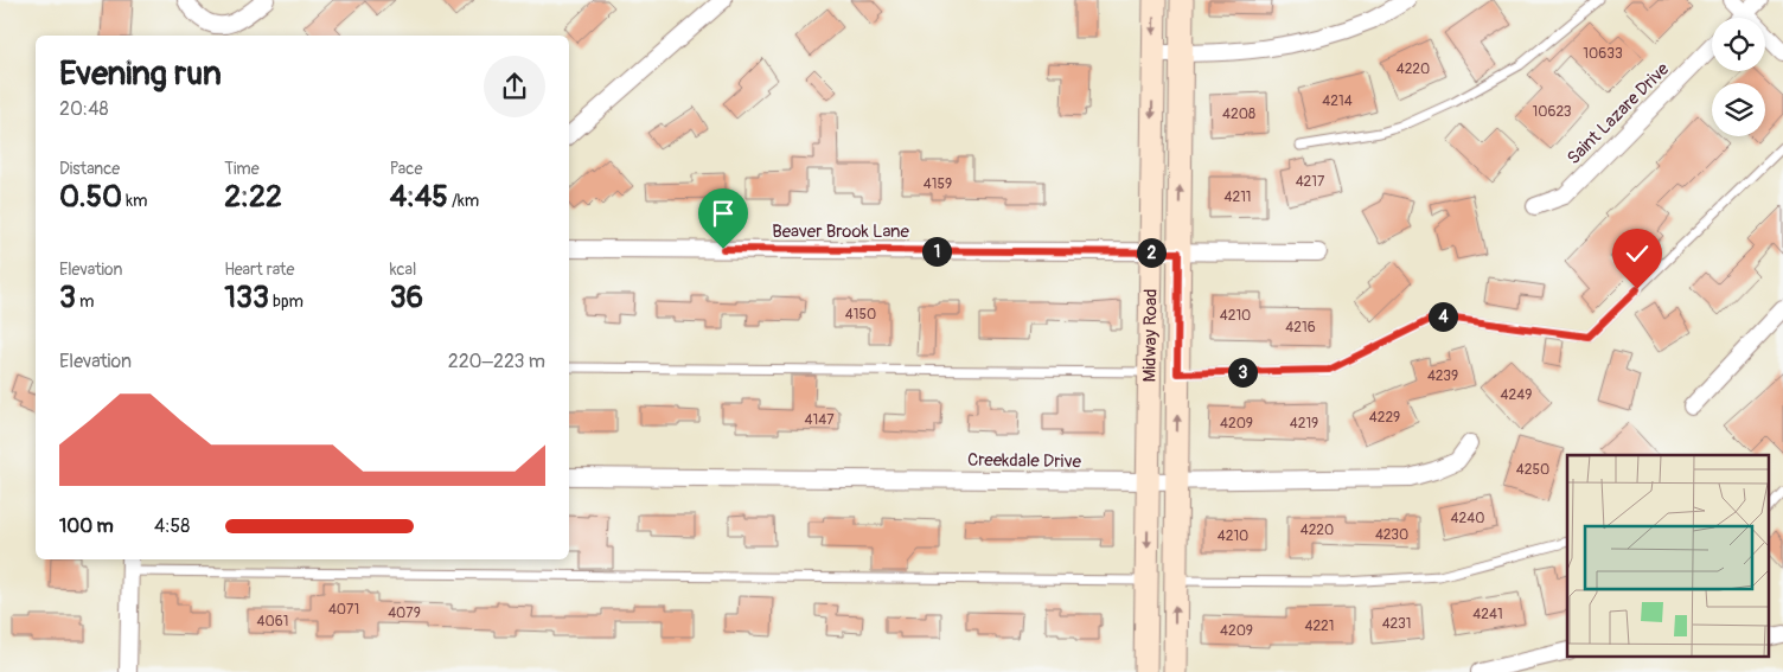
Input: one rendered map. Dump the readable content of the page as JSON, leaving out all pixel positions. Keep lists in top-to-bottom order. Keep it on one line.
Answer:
{"streets":{"main road":["Midway Road"],"street":["Saint Lazare Drive","Beaver Brook Lane","Creekdale Drive"]},"crossings":[["Beaver Brook Lane","Midway Road"],["Midway Road","Creekdale Drive"]],"house_numbers":["10633","4220","4214","10623","4208","4217","4159","4211","4150","4210","4216","4239","4249","4229","4147","4209","4219","4250","4240","4220","4230","4210","4071","4079","4241","4061","4231","4221","4209"],"page":{"heading":["Evening run","20:48"],"stats":[["Distance","0.50 km"],["Time","2:22"],["Pace","4:45 /km"],["Elevation","3 m"],["Heart rate","133 bpm"],["kcal","36"]],"pins":["1","2","4","3"],"chart":["Elevation","220–223 m"],"list":[{"name":"100 m","note":"4:58"}]}}
